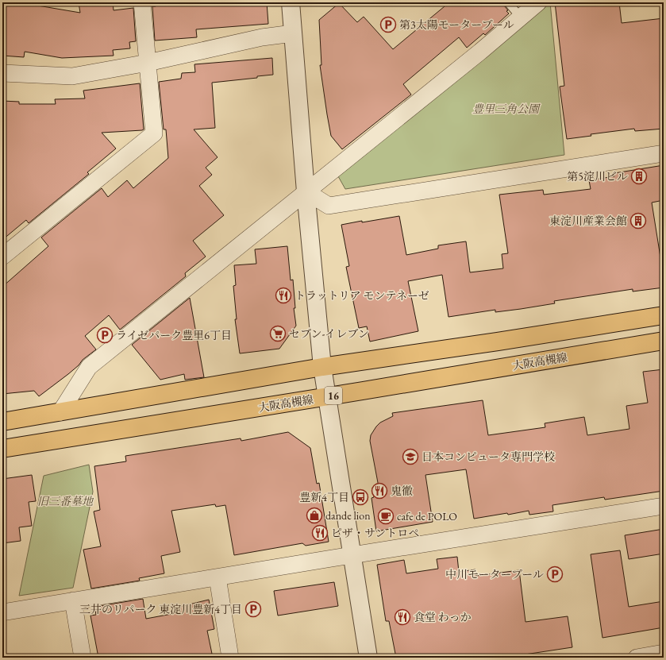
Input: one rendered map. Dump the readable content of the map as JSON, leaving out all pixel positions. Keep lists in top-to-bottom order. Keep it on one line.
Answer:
{"streets":{"main road":["大阪高槻線","16"]},"parks":["豊里三角公園","旧三番墓地"],"places":{"parking":["第3太陽モータープール","ライゼパーク豊里6丁目","中川モータープール","三井のリパーク 東淀川豊新4丁目"],"building":["第5淀川ビル","東淀川産業会館"],"restaurant":["トラットリア モンテネーゼ","鬼徹","ピザ・サントロペ","食堂 わっか"],"supermarket":["セブン-イレブン"],"school or university":["日本コンピュータ専門学校"],"bus stop":["豊新4丁目"],"shop":["dande lion"],"cafe":["cafe de POLO"]}}
